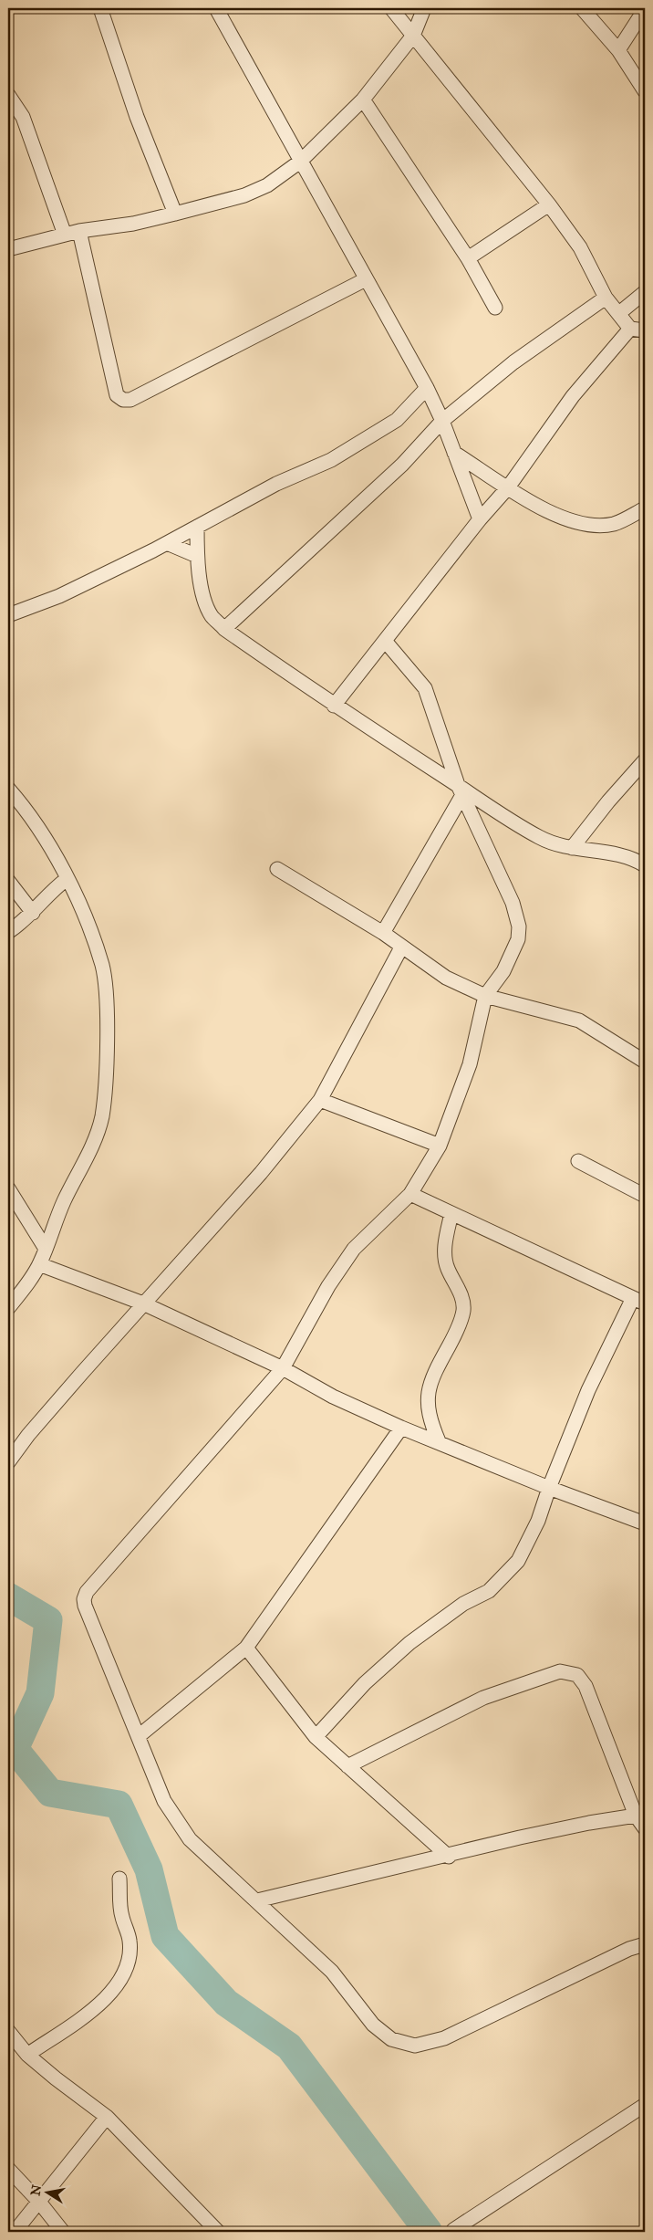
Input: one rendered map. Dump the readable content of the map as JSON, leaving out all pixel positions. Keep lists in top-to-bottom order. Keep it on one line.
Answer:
{"north":"left"}
